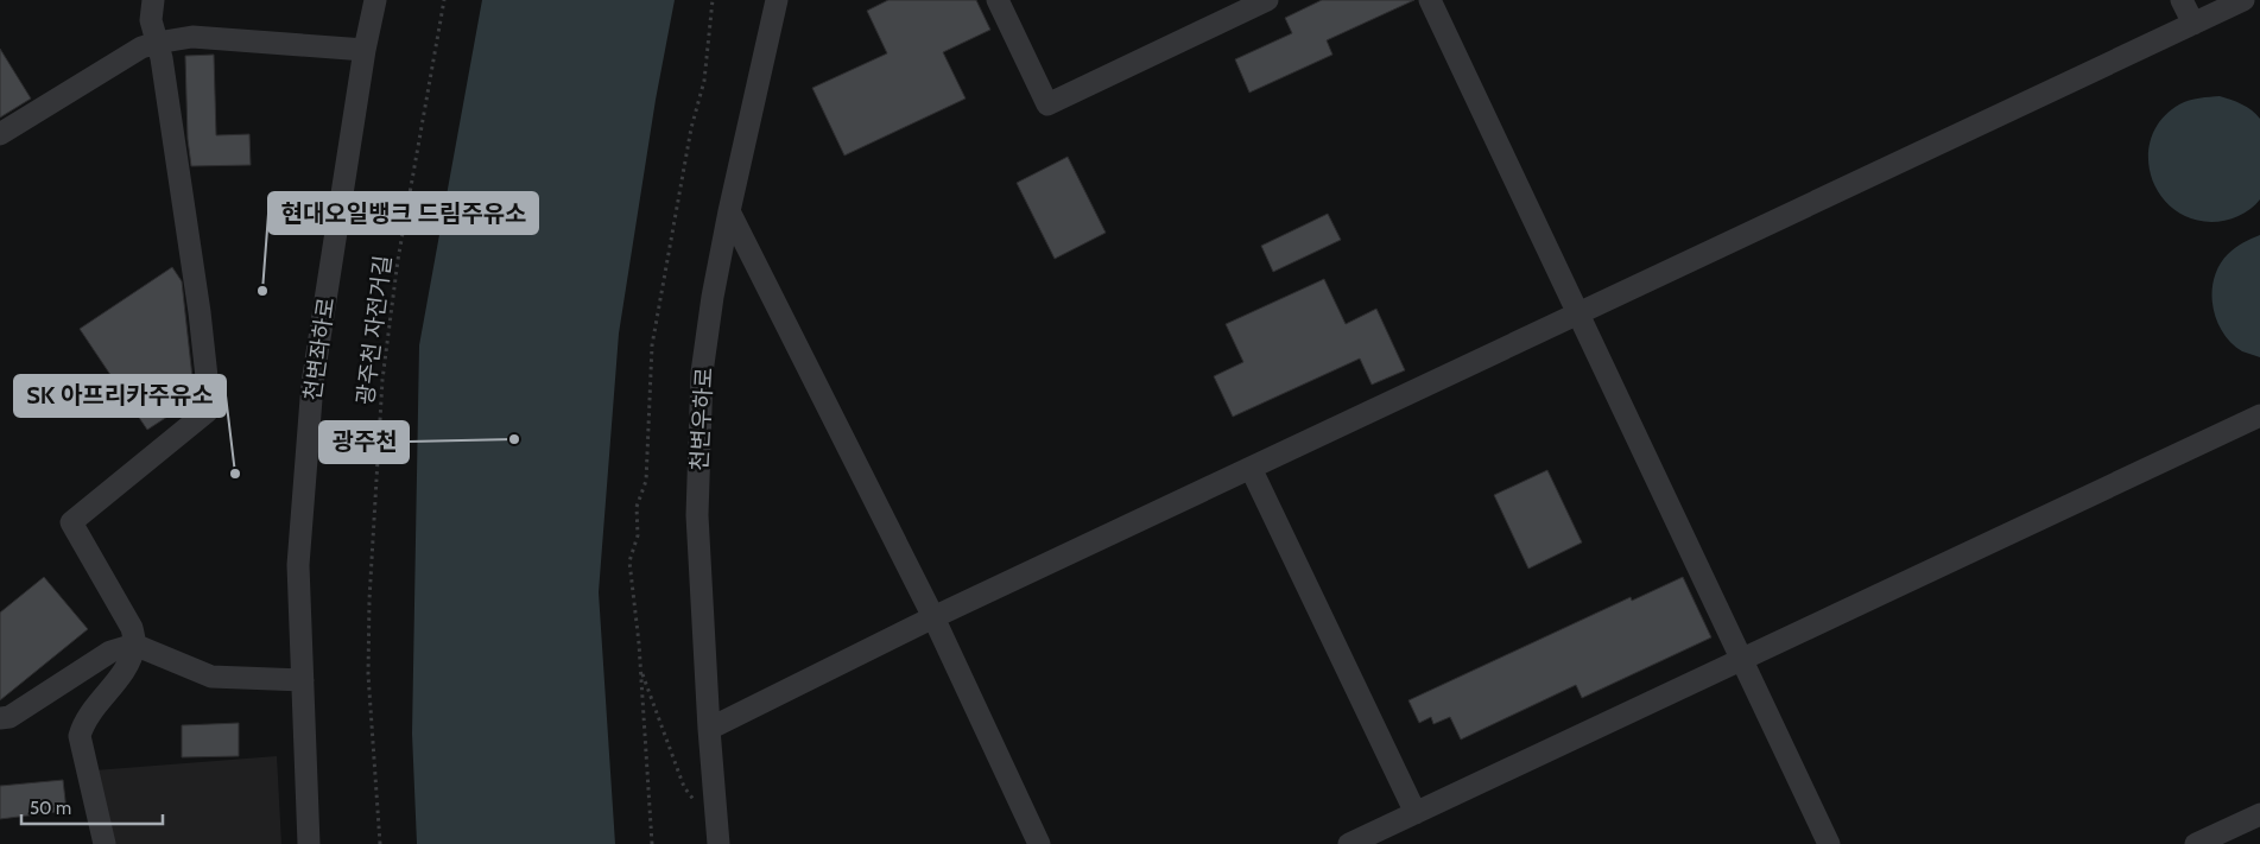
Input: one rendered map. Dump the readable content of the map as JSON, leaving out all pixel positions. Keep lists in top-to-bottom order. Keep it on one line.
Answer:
{"streets":{"street":["천변좌하로","천변우하로"],"path":["광주천 자전거길"]},"places":["현대오일뱅크 드림주유소","광주천","SK 아프리카주유소"],"scale_bar":"50 m"}
